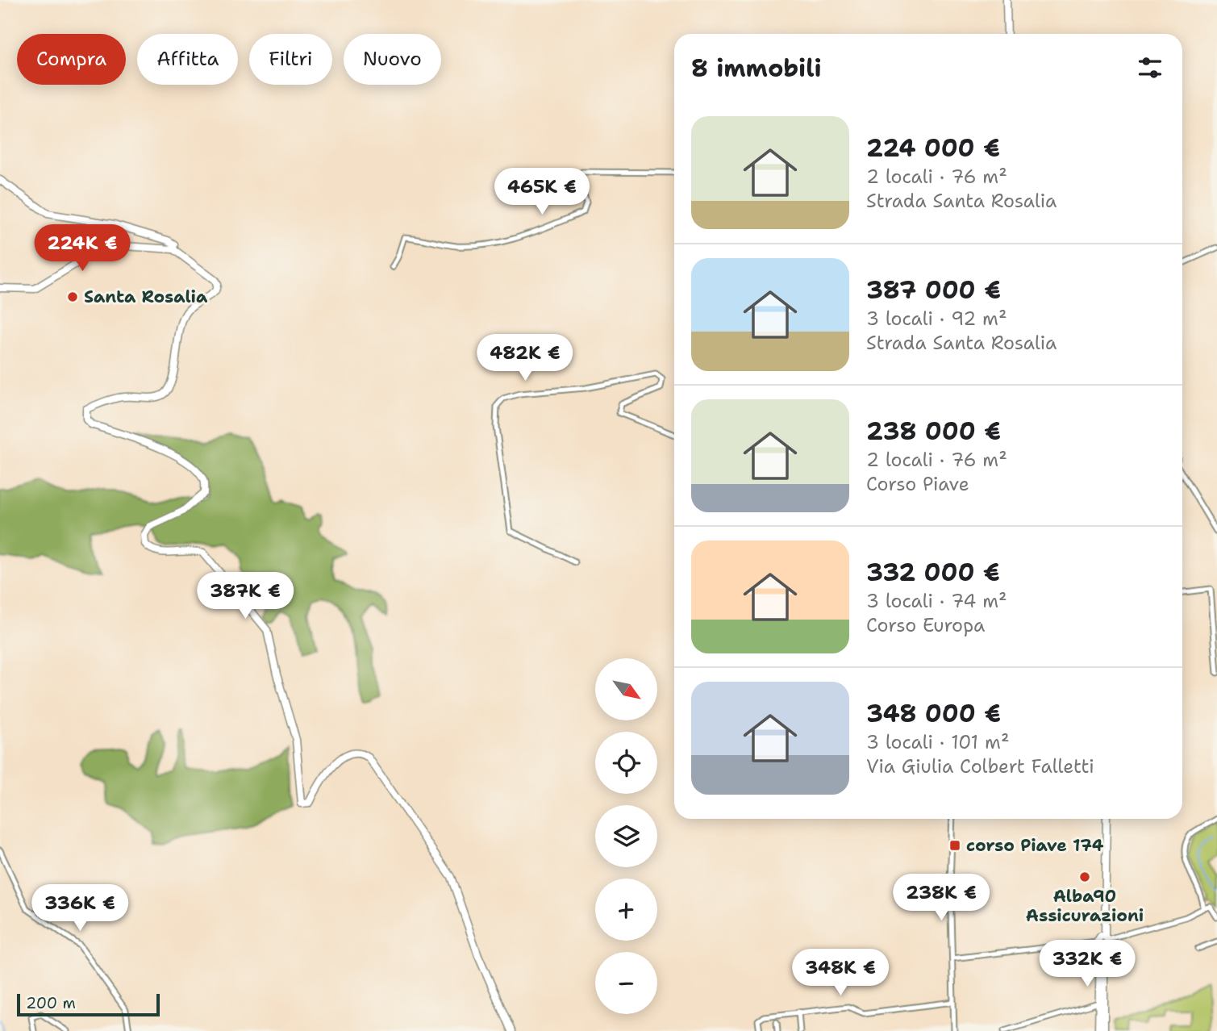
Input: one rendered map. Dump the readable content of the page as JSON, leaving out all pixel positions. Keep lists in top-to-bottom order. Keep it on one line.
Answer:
{"places":{"other":["Santa Rosalia","Alba90 Assicurazioni"],"transit":["corso Piave 174"]},"scale_bar":"200 m","north":"bottom right","page":{"chip":["Compra","Affitta","Filtri","Nuovo"],"heading":"8 immobili","list":[{"name":"224 000 €","note":"2 locali · 76 m² · Strada Santa Rosalia"},{"name":"387 000 €","note":"3 locali · 92 m² · Strada Santa Rosalia"},{"name":"238 000 €","note":"2 locali · 76 m² · Corso Piave"},{"name":"332 000 €","note":"3 locali · 74 m² · Corso Europa"},{"name":"348 000 €","note":"3 locali · 101 m² · Via Giulia Colbert Falletti"}],"price":["465K €","224K €","482K €","387K €","238K €","336K €","332K €","348K €"],"map_buttons":["+","−"],"scale":"200 m"}}
